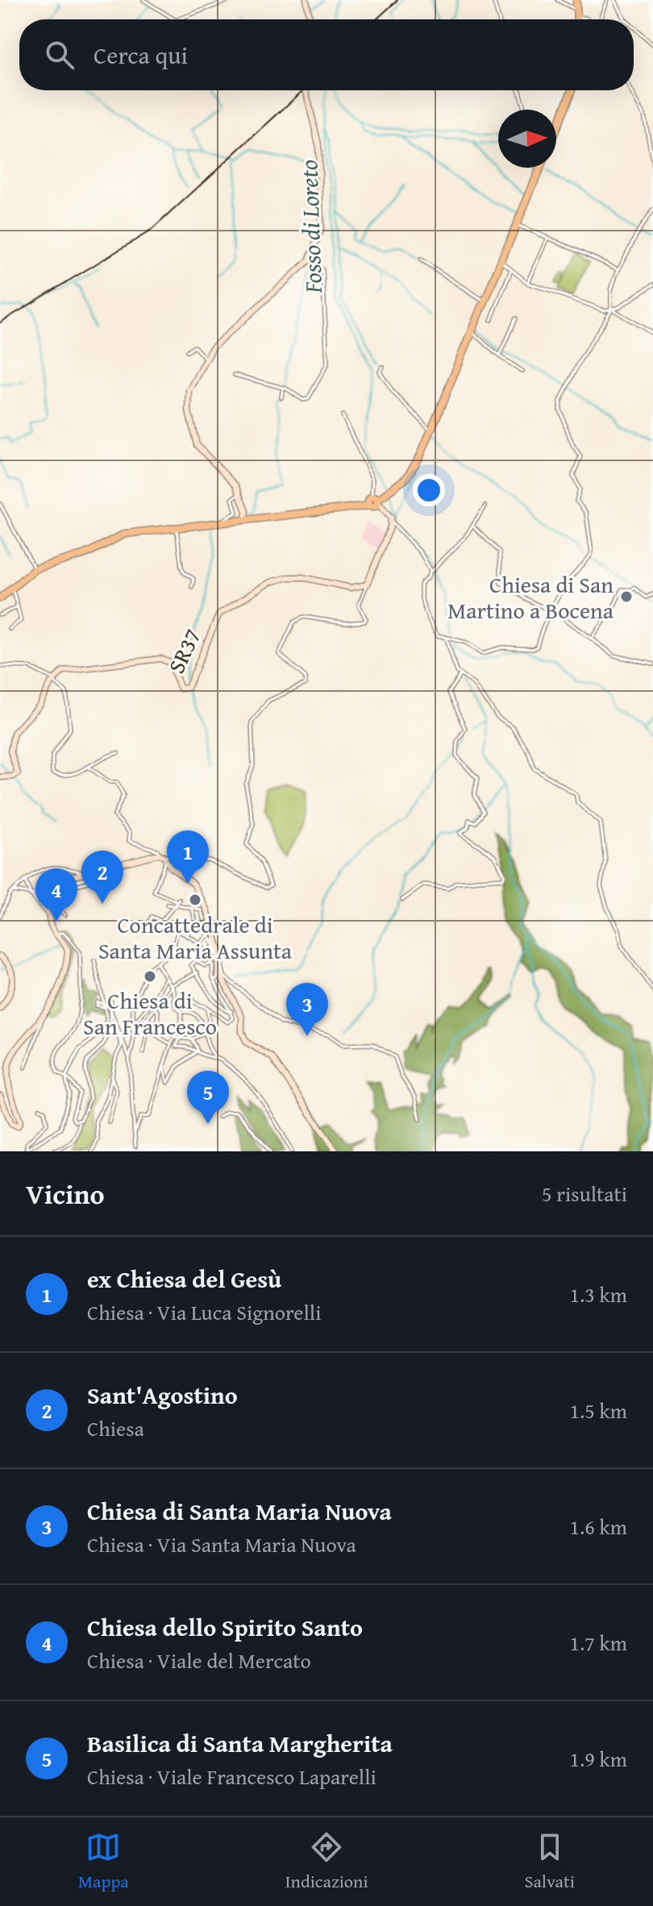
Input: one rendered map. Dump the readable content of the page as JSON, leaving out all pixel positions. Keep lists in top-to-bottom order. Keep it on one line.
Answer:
{"streets":{"main road":["SR37"]},"water":["Fosso di Loreto"],"places":["Chiesa di San Martino a Bocena","Concattedrale di Santa Maria Assunta","Chiesa di San Francesco"],"north":"right","page":{"search":"Cerca qui","pins":["1","2","4","3","5"],"heading":["Vicino","5 risultati"],"list":[{"mark":"1","name":"ex Chiesa del Gesù","note":"Chiesa · Via Luca Signorelli","value":"1.3 km"},{"mark":"2","name":"Sant'Agostino","note":"Chiesa","value":"1.5 km"},{"mark":"3","name":"Chiesa di Santa Maria Nuova","note":"Chiesa · Via Santa Maria Nuova","value":"1.6 km"},{"mark":"4","name":"Chiesa dello Spirito Santo","note":"Chiesa · Viale del Mercato","value":"1.7 km"},{"mark":"5","name":"Basilica di Santa Margherita","note":"Chiesa · Viale Francesco Laparelli","value":"1.9 km"}],"nav":["Mappa","Indicazioni","Salvati"]}}
